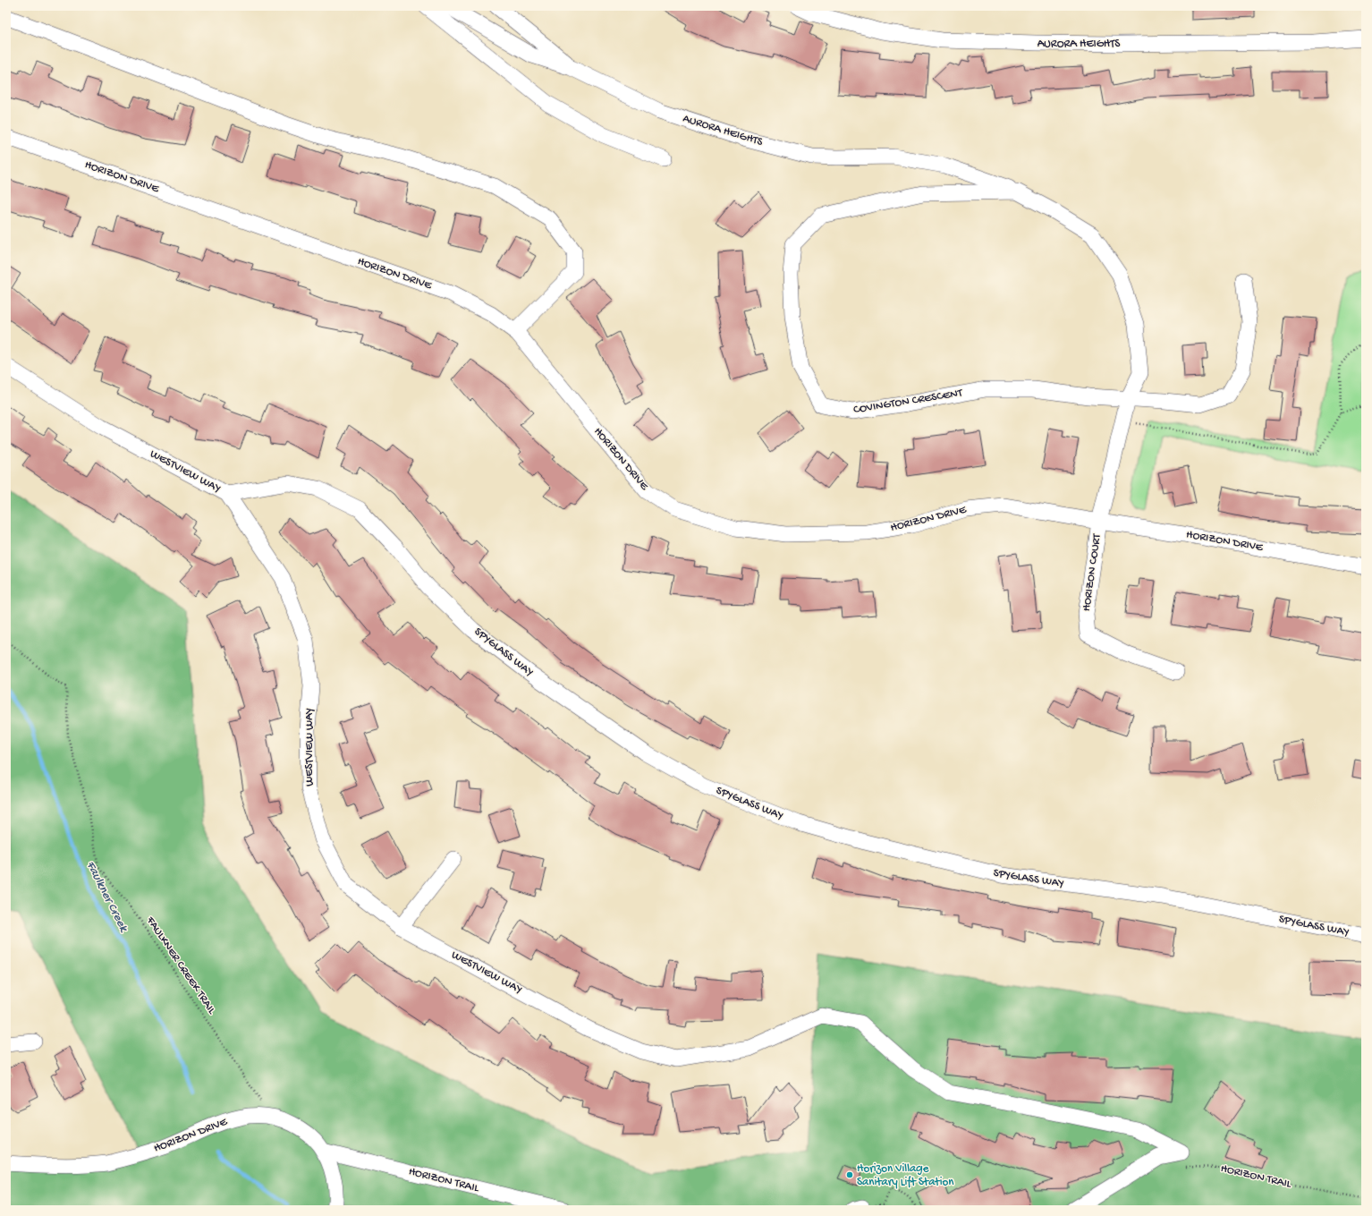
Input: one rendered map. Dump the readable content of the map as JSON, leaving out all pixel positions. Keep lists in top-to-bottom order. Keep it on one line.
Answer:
{"streets":{"street":["AURORA HEIGHTS","HORIZON DRIVE","COVINGTON CRESCENT","WESTVIEW WAY","HORIZON COURT","SPYGLASS WAY","HORIZON TRAIL"],"path":["FAULKNER CREEK TRAIL"]},"crossings":[["AURORA HEIGHTS","COVINGTON CRESCENT"],["HORIZON DRIVE","HORIZON COURT"],["HORIZON DRIVE","FAULKNER CREEK TRAIL"],["HORIZON DRIVE","HORIZON TRAIL"],["WESTVIEW WAY","SPYGLASS WAY"]],"water":["Faulkner Creek"],"places":["Horizon Village Sanitary Lift Station"]}
